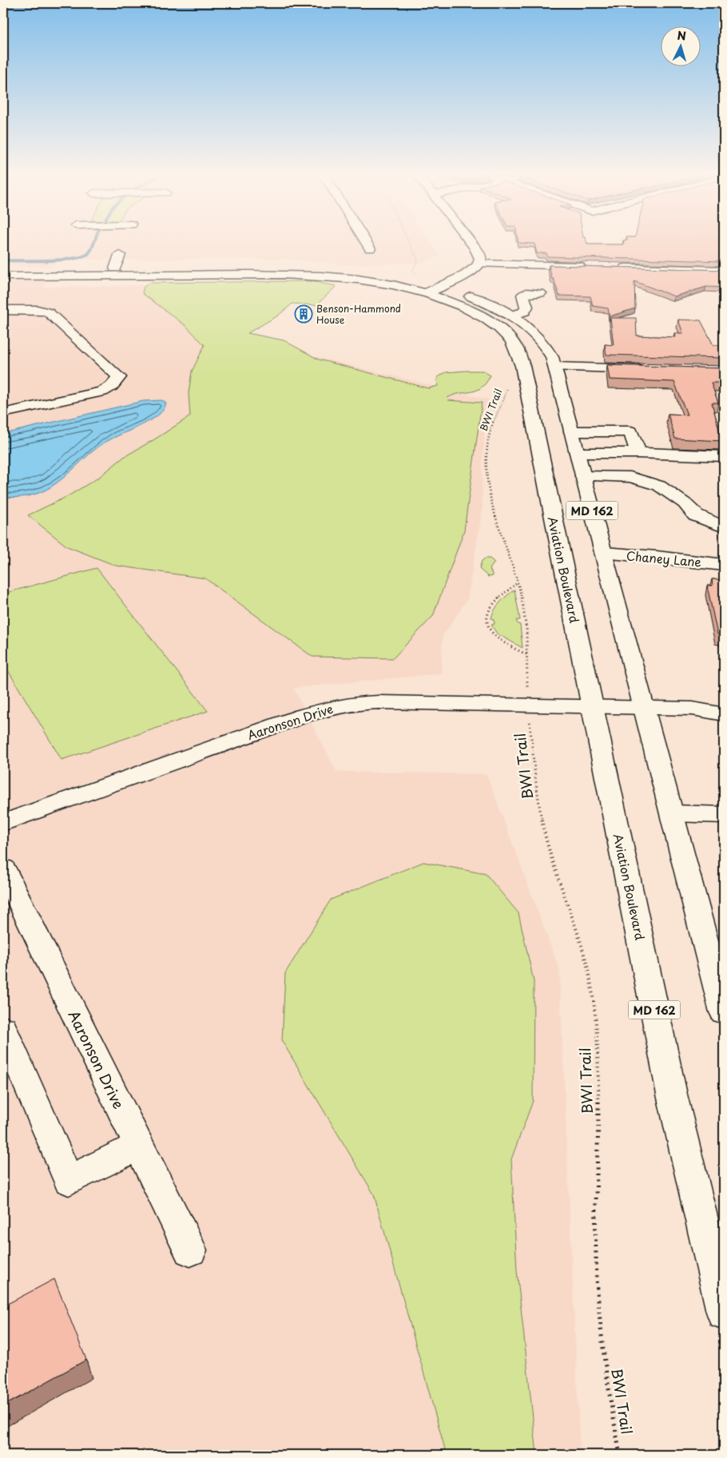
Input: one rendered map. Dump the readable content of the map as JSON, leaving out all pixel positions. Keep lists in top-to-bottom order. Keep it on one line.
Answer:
{"streets":{"main road":["MD 162","Chaney Lane","Aviation Boulevard","Aaronson Drive"],"path":["BWI Trail"]},"crossings":[["MD 162","Chaney Lane"],["MD 162","Aaronson Drive"],["Aviation Boulevard","Aaronson Drive"]],"places":{"building":["Benson-Hammond House"]},"north":"top"}
